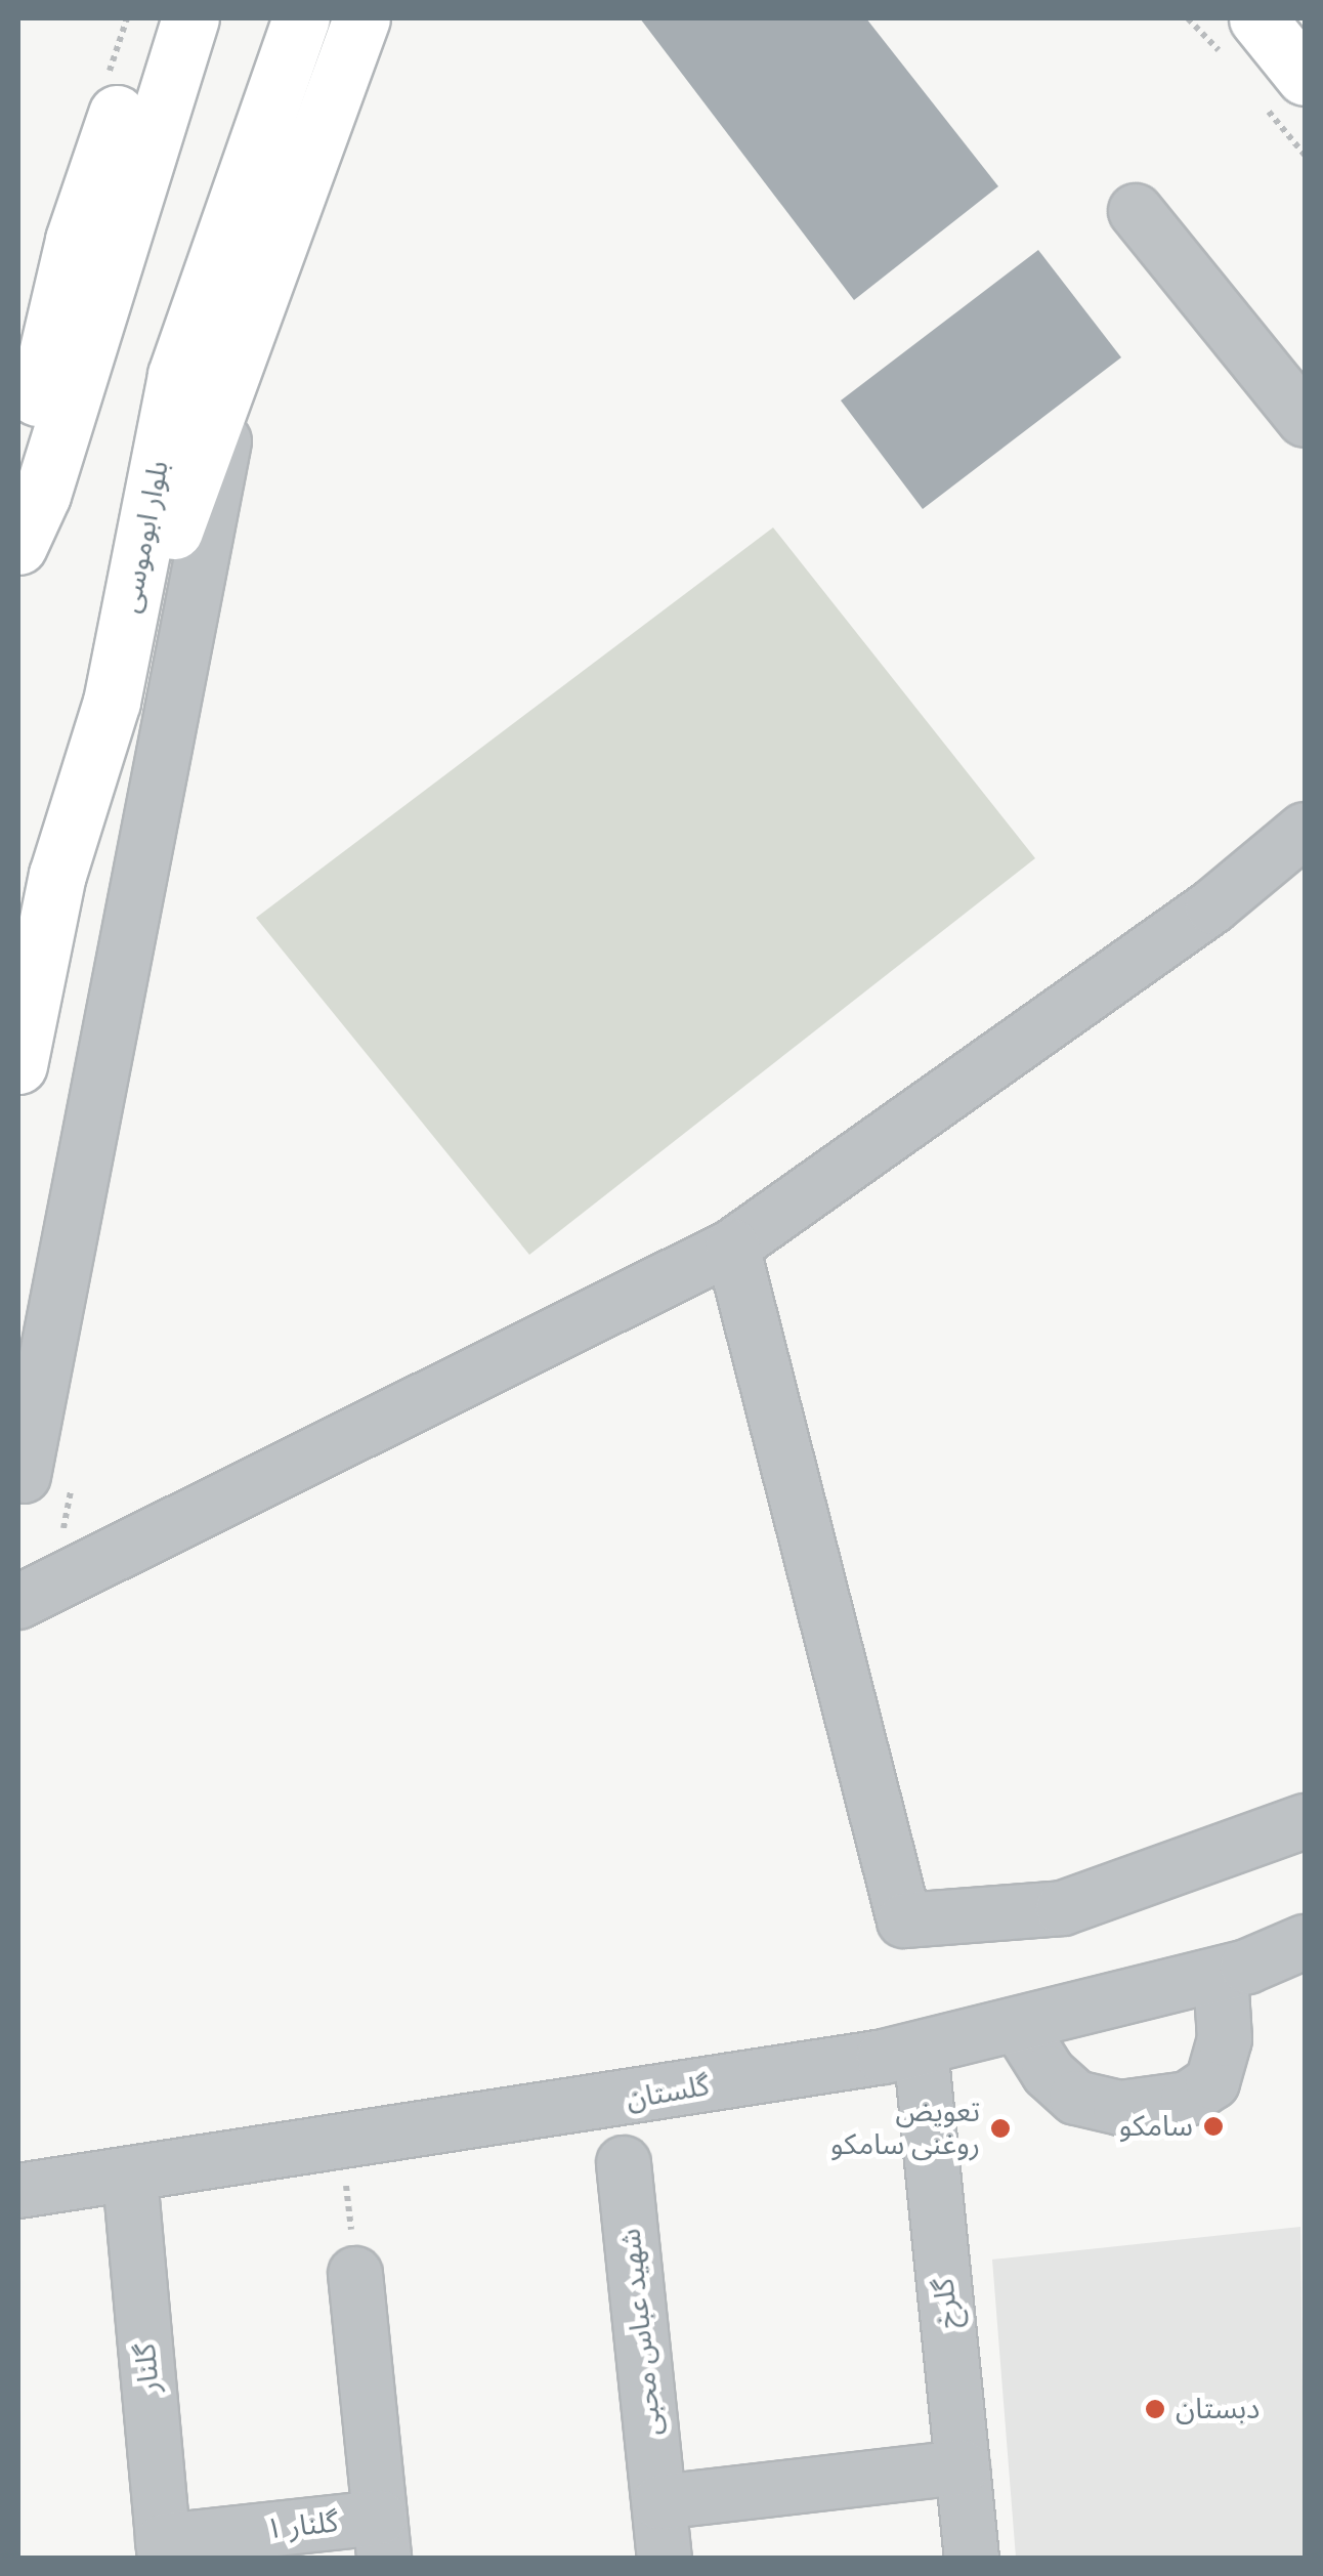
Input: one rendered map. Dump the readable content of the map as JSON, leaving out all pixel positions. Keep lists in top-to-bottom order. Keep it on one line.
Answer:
{"streets":{"main road":["بلوار ابوموسی"],"street":["گلستان","گلرخ","شهید عباس محبی","گلنار","گلنار ۱"]},"crossings":[["گلستان","گلرخ"],["گلستان","گلنار"],["گلنار","گلنار ۱"]],"places":["سامکو","تعویض روغنی سامکو","دبستان"]}
